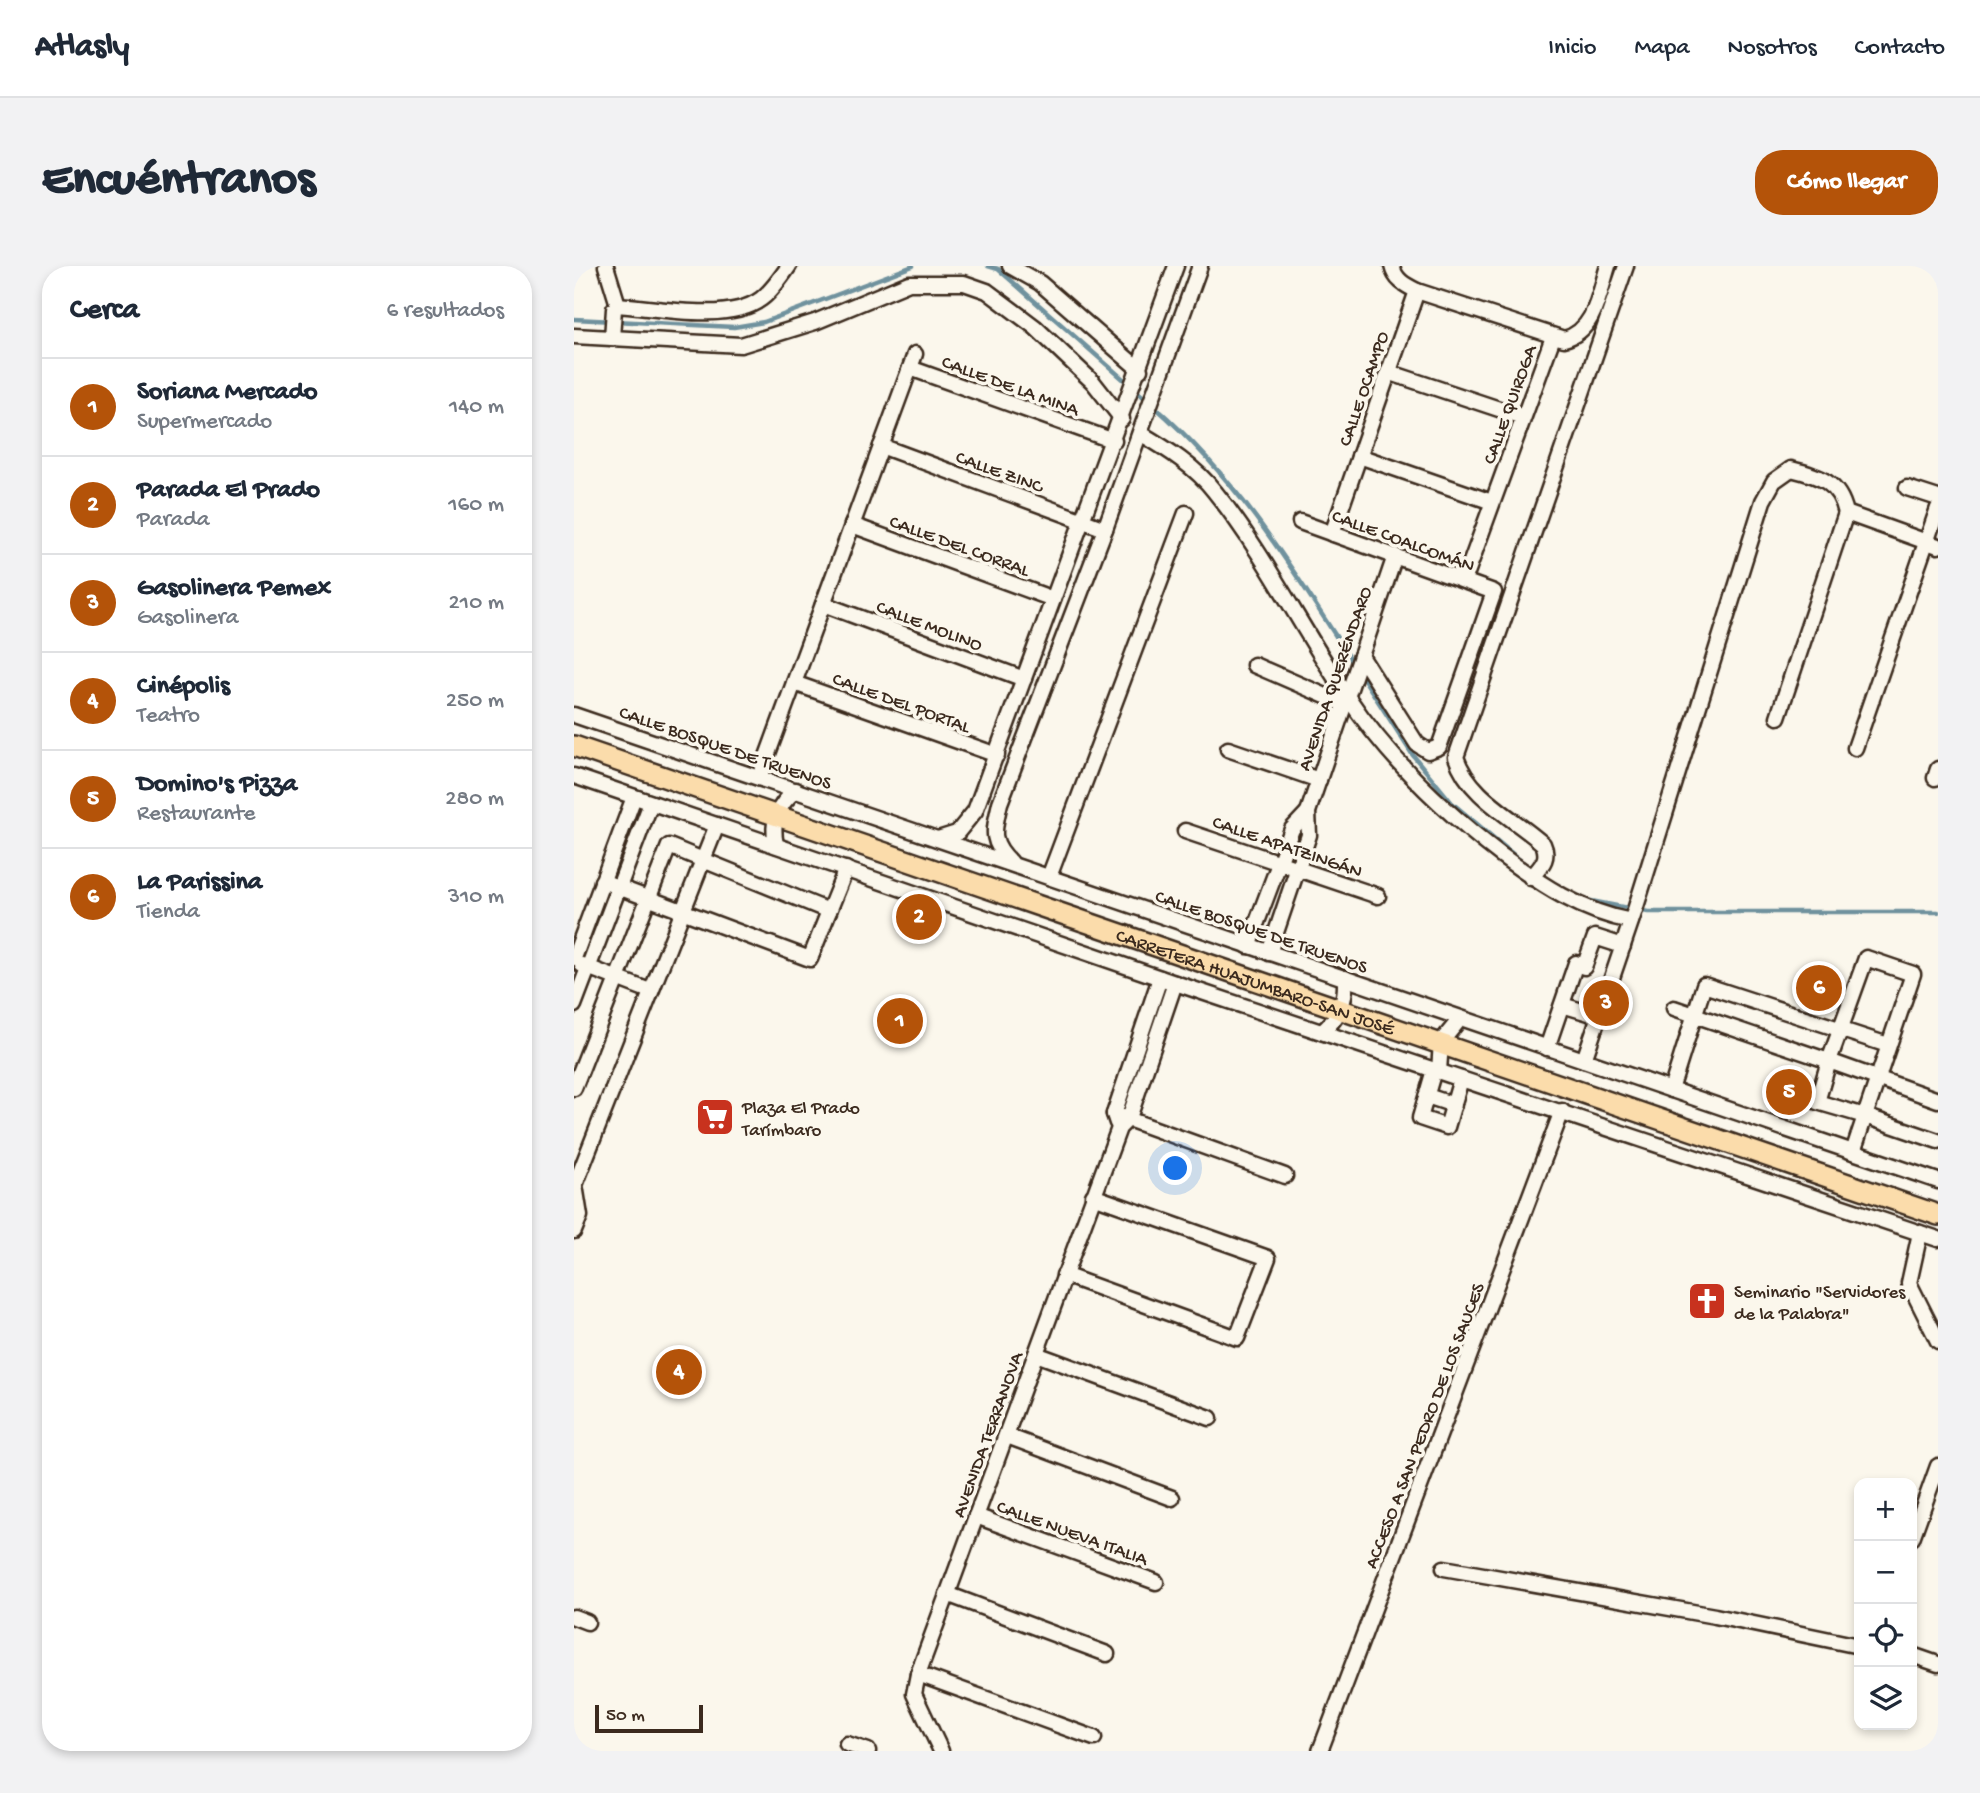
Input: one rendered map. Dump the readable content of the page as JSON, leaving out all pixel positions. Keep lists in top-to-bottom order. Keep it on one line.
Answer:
{"streets":{"main road":["CARRETERA HUAJUMBARO-SAN JOSÉ"],"street":["CALLE DE LA MINA","CALLE OCAMPO","CALLE QUIROGA","CALLE ZINC","CALLE COALCOMÁN","CALLE DEL CORRAL","CALLE MOLINO","AVENIDA QUERÉNDARO","CALLE DEL PORTAL","CALLE BOSQUE DE TRUENOS","CALLE APATZINGÁN","ACCESO A SAN PEDRO DE LOS SAUCES","AVENIDA TERRANOVA","CALLE NUEVA ITALIA"]},"crossings":[["CALLE OCAMPO","CALLE COALCOMÁN"],["CALLE QUIROGA","CALLE COALCOMÁN"],["CALLE COALCOMÁN","AVENIDA QUERÉNDARO"],["AVENIDA QUERÉNDARO","CALLE BOSQUE DE TRUENOS"],["AVENIDA QUERÉNDARO","CALLE APATZINGÁN"],["AVENIDA TERRANOVA","CALLE NUEVA ITALIA"]],"places":{"supermarket":["Plaza El Prado Tarímbaro"],"church":["Seminario \"Servidores de la Palabra\""]},"scale_bar":"50 m","page":{"header":"Atlasly","nav":["Inicio","Mapa","Nosotros","Contacto"],"buttons":"Cómo llegar","title":"Encuéntranos","heading":["Cerca","6 resultados"],"list":[{"mark":"1","name":"Soriana Mercado","note":"Supermercado","value":"140 m"},{"mark":"2","name":"Parada El Prado","note":"Parada","value":"160 m"},{"mark":"3","name":"Gasolinera Pemex","note":"Gasolinera","value":"210 m"},{"mark":"4","name":"Cinépolis","note":"Teatro","value":"250 m"},{"mark":"5","name":"Domino's Pizza","note":"Restaurante","value":"280 m"},{"mark":"6","name":"La Parissina","note":"Tienda","value":"310 m"}],"pins":["2","6","3","1","5","4"],"map_buttons":["+","−"],"scale":"50 m"}}
